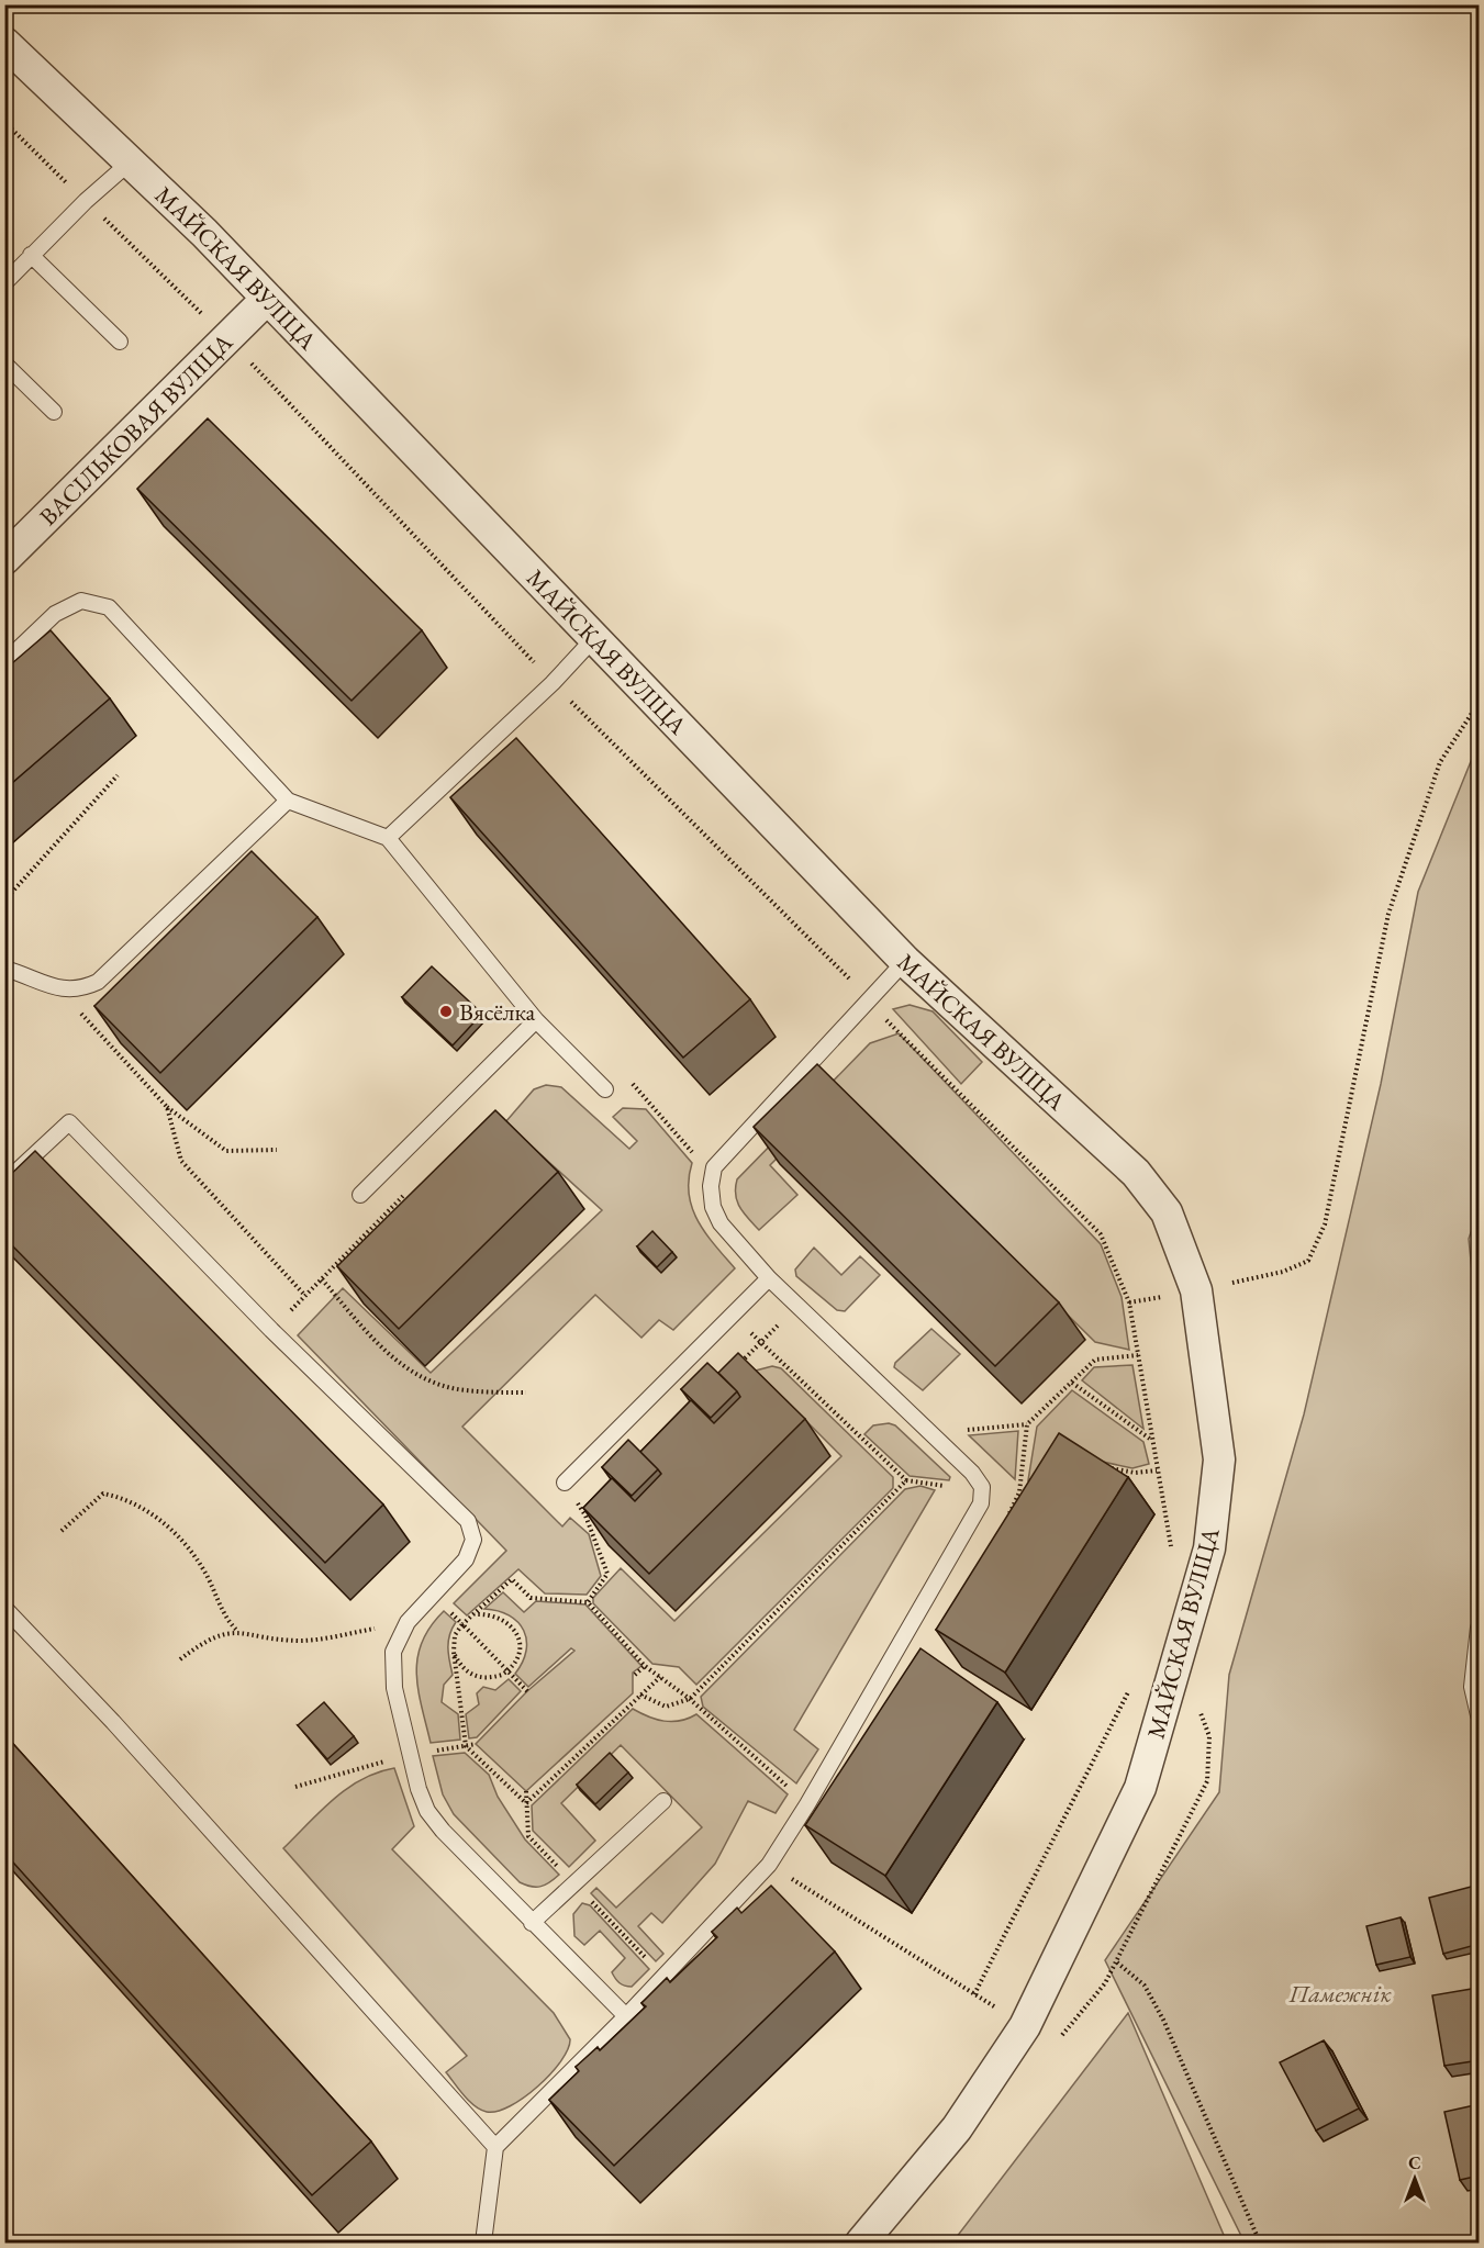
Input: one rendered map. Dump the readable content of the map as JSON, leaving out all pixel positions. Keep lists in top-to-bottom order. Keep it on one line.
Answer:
{"streets":{"street":["МАЙСКАЯ ВУЛІЦА","ВАСІЛЬКОВАЯ ВУЛІЦА"]},"crossings":[["МАЙСКАЯ ВУЛІЦА","ВАСІЛЬКОВАЯ ВУЛІЦА"]],"parks":["Памежнік"],"places":["Вясёлка"],"north":"top"}
